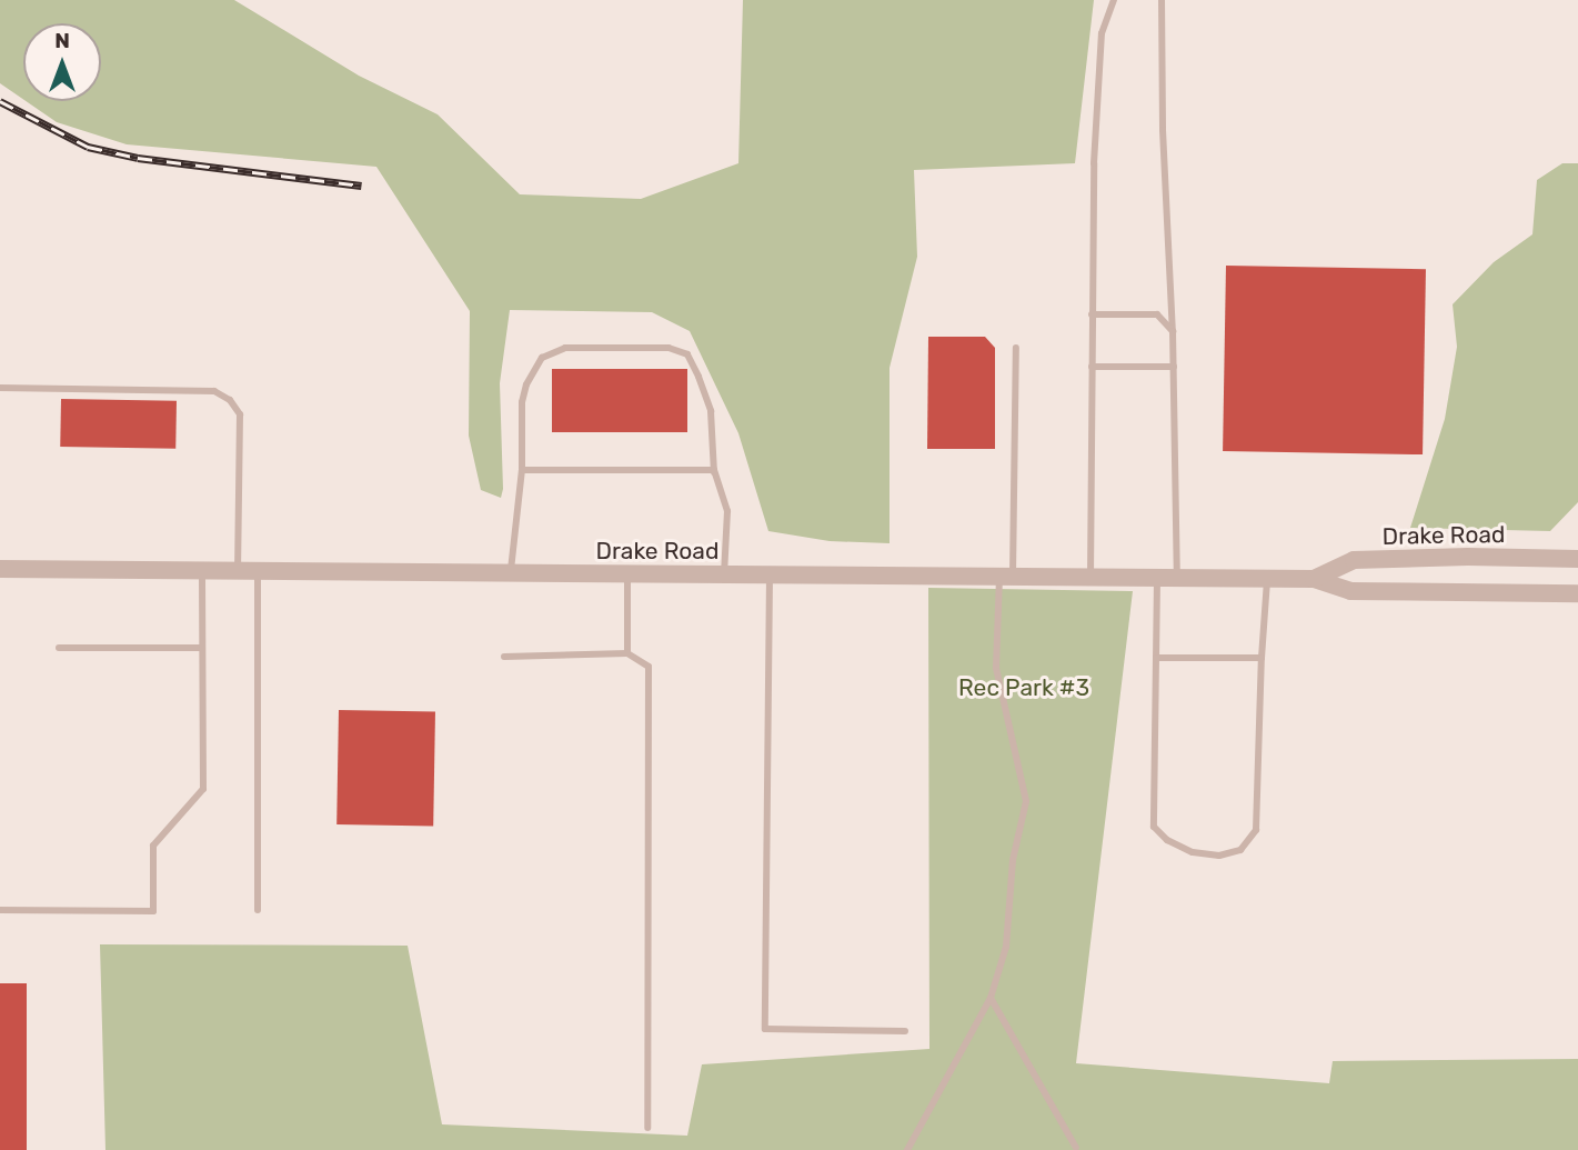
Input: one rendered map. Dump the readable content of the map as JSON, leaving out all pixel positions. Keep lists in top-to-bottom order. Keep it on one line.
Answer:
{"streets":{"street":["Drake Road"]},"parks":["Rec Park #3"],"north":"top"}
